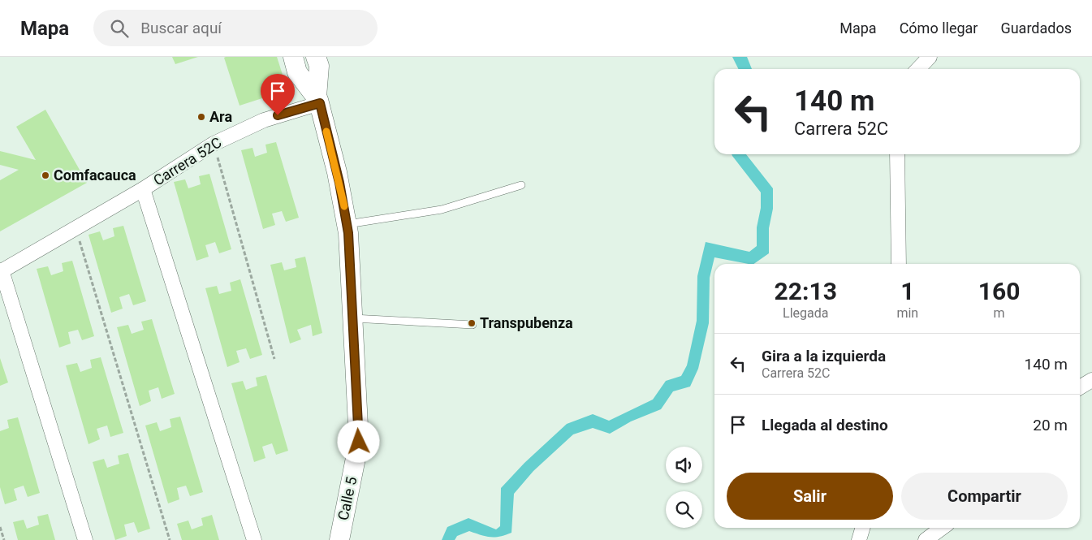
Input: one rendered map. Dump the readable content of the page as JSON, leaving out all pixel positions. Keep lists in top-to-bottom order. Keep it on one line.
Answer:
{"streets":{"main road":["Calle 5"],"street":["Carrera 52C"]},"crossings":[["Carrera 52C","Calle 5"]],"places":["Ara","Comfacauca","Transpubenza"],"page":{"header":"Mapa","search":"Buscar aquí","nav":["Mapa","Cómo llegar","Guardados"],"turn":["140 m","Carrera 52C"],"eta":["22:13","Llegada","1","min","160","m"],"list":[{"name":"Gira a la izquierda","note":"Carrera 52C","value":"140 m"},{"name":"Llegada al destino","value":"20 m"}],"buttons":["Salir","Compartir"]}}
